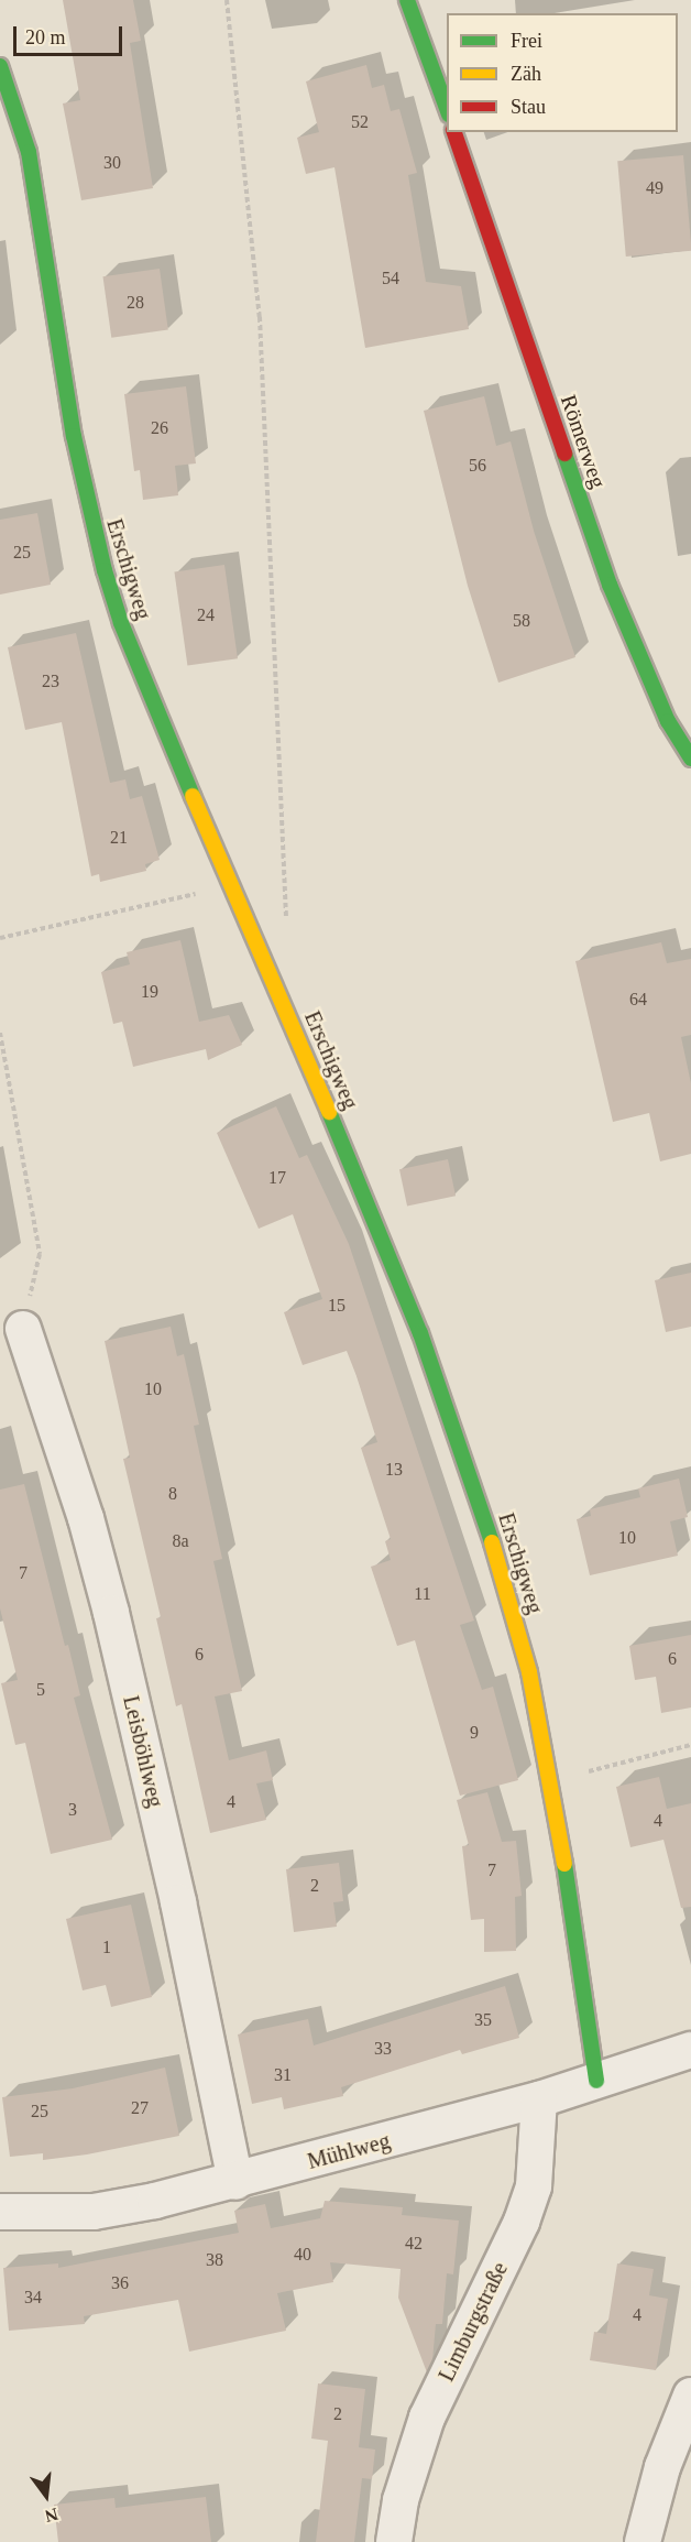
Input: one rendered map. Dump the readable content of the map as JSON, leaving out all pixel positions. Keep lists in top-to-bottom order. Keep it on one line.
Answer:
{"streets":{"street":["Römerweg","Erschigweg","Leisböhlweg","Mühlweg","Limburgstraße"]},"crossings":[["Erschigweg","Mühlweg"],["Leisböhlweg","Mühlweg"],["Mühlweg","Limburgstraße"]],"house_numbers":["52","30","49","54","28","26","56","25","24","58","23","21","19","64","17","15","10","13","8","10","8a","7","11","6","6","5","9","4","3","4","7","2","1","35","33","31","27","25","42","40","38","36","34","4","2"],"legend":["Frei","Zäh","Stau"],"scale_bar":"20 m","north":"bottom"}
